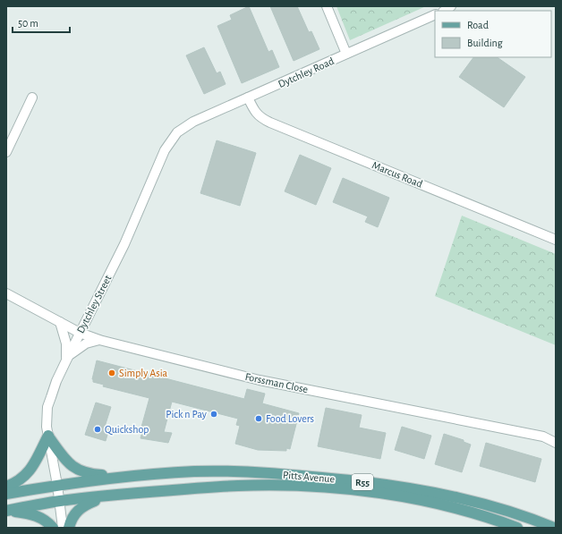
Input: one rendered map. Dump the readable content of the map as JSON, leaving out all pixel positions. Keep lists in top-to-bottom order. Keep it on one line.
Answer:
{"streets":{"main road":["Pitts Avenue","R55"],"street":["Dytchley Road","Marcus Road","Dytchley Street","Forssman Close"]},"crossings":[["Dytchley Road","Marcus Road"],["Dytchley Road","Dytchley Street"],["Dytchley Street","Forssman Close"],["Dytchley Street","Pitts Avenue"],["Dytchley Street","R55"],["Pitts Avenue","R55"]],"places":["Simply Asia","Pick n Pay","Food Lovers","Quickshop"],"legend":["Road","Building"],"scale_bar":"50 m"}
